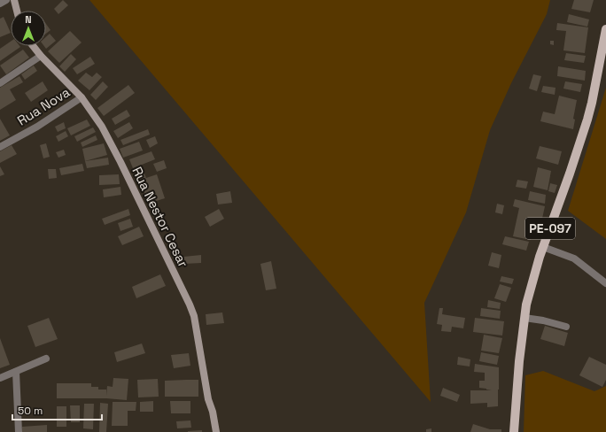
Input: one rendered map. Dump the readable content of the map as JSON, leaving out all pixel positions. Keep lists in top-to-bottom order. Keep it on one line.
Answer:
{"streets":{"main road":["PE-097"],"street":["Rua Nova","Rua Nestor Cesar"]},"crossings":[["Rua Nova","Rua Nestor Cesar"]],"scale_bar":"50 m","north":"top"}
